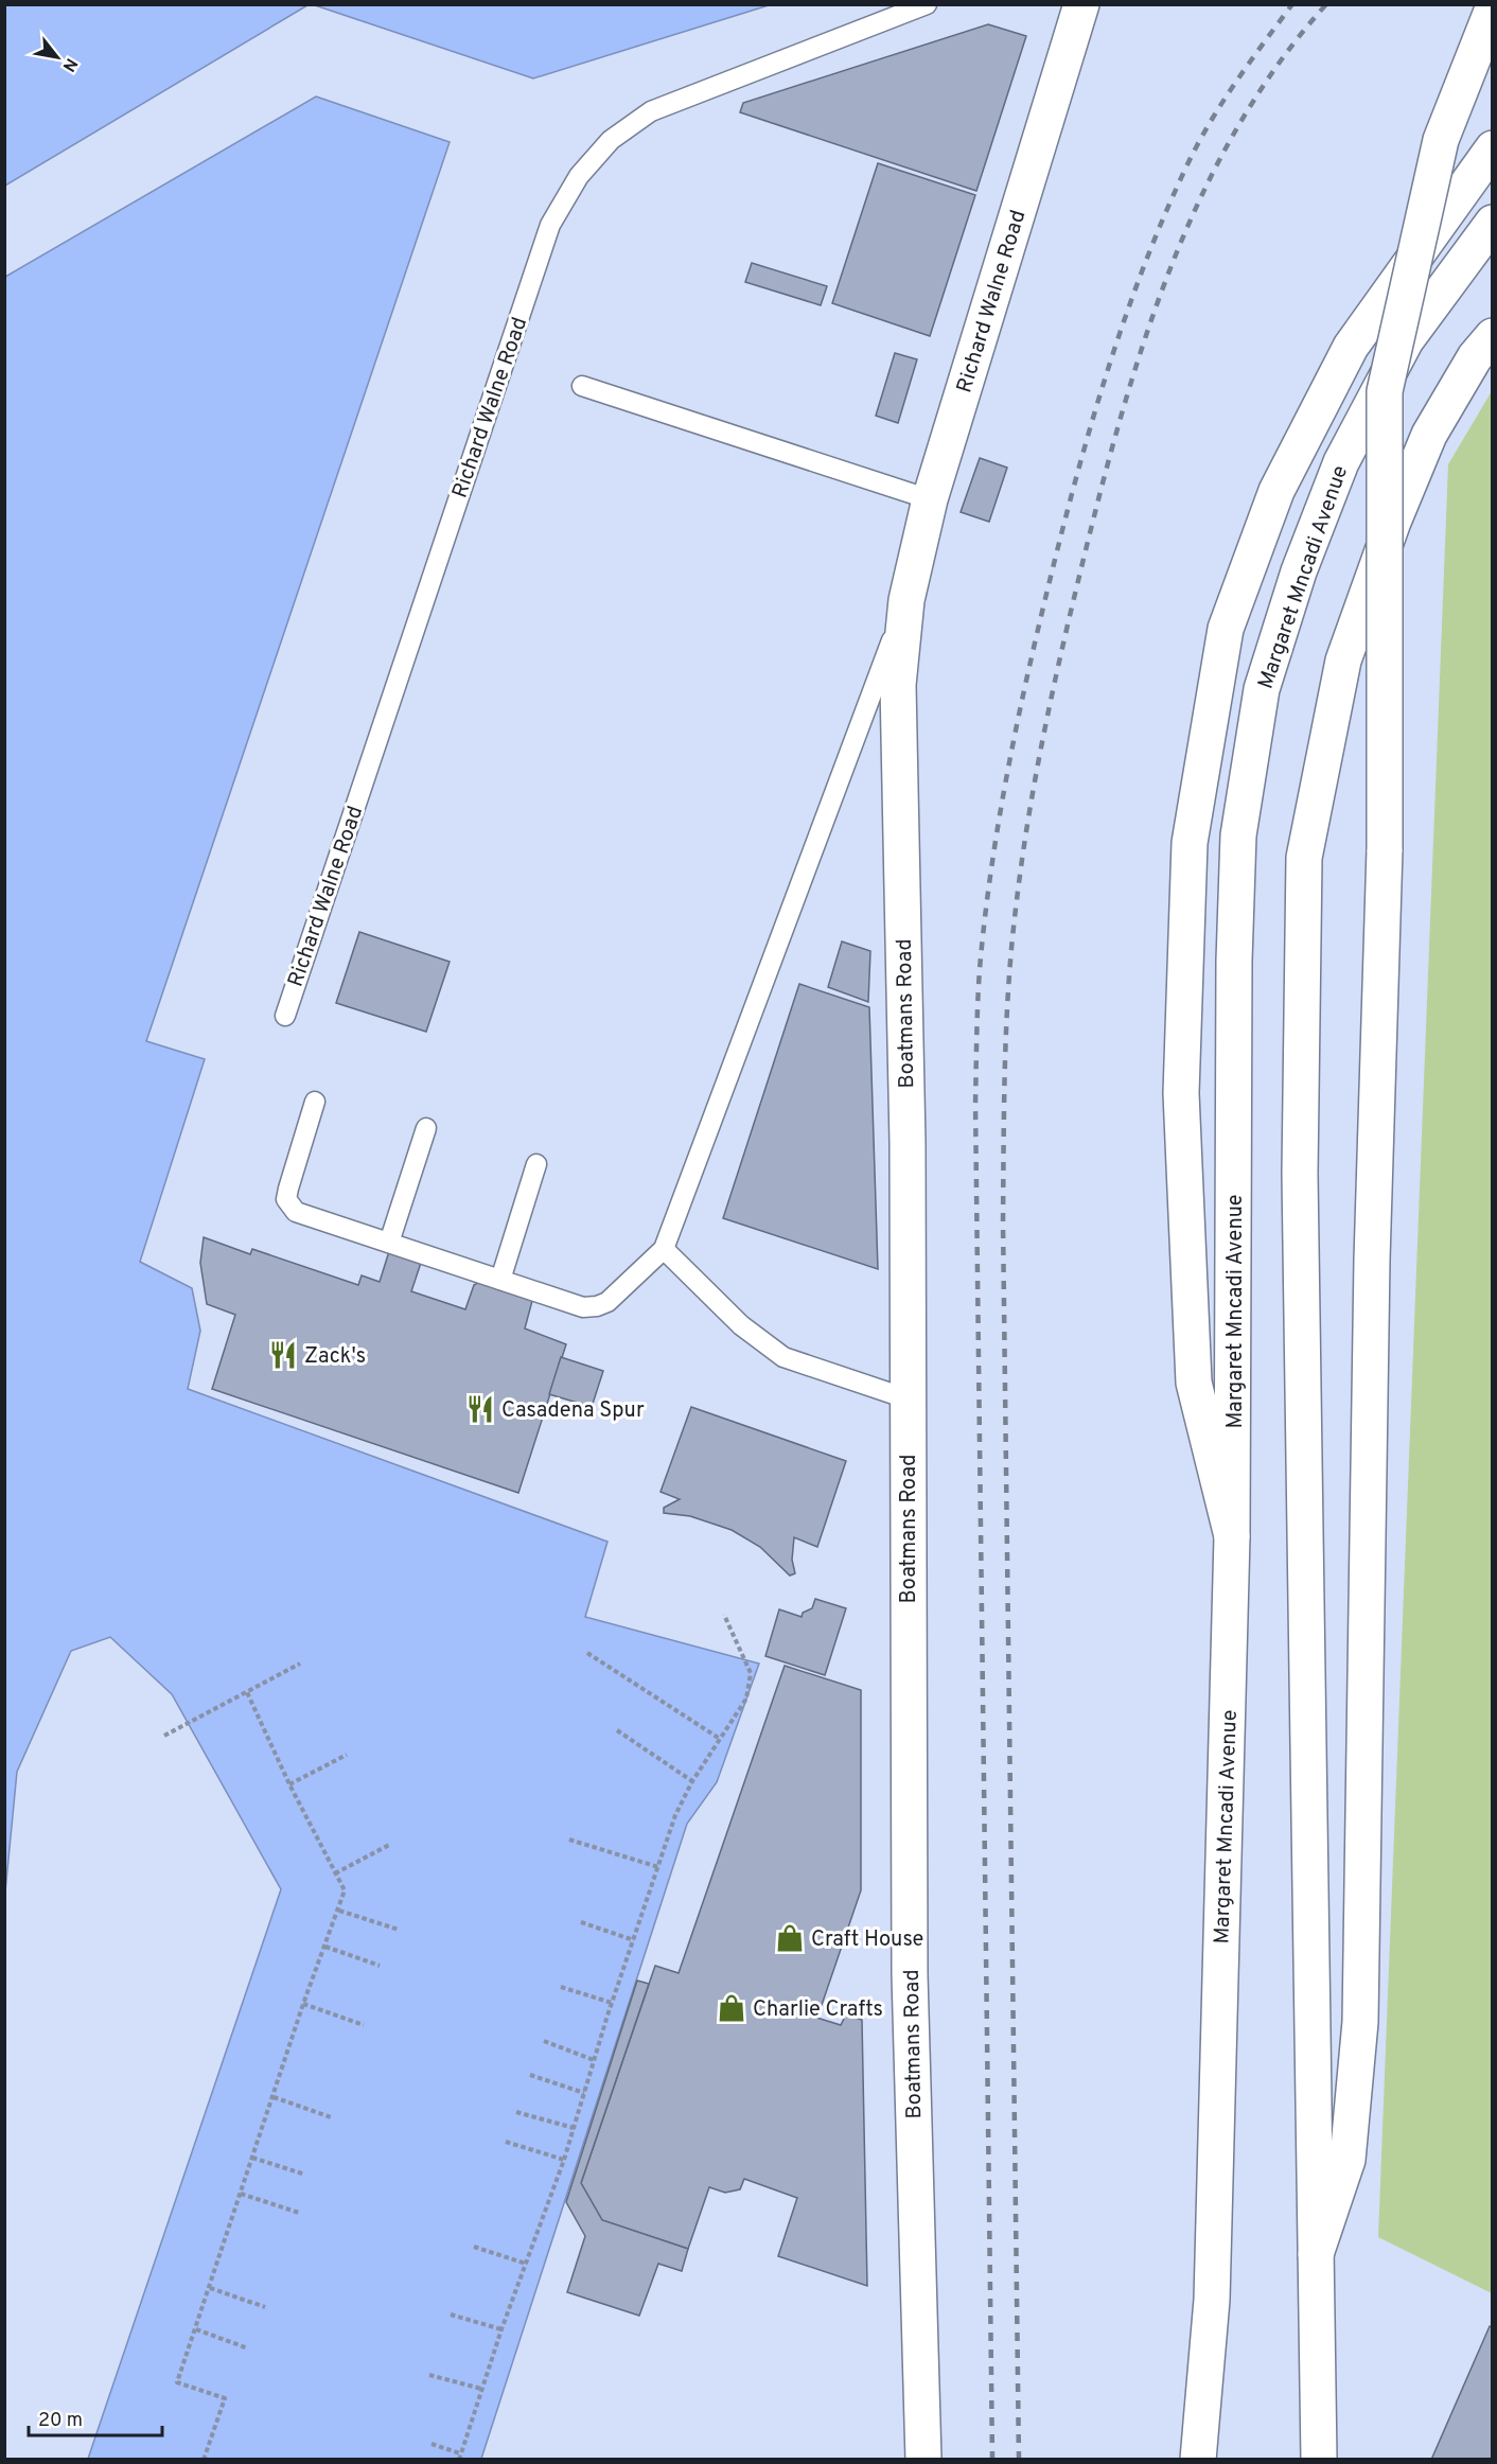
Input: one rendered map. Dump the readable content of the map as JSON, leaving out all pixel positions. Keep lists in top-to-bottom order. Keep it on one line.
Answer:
{"streets":{"main road":["Richard Walne Road","Margaret Mncadi Avenue","Boatmans Road"]},"crossings":[["Richard Walne Road","Boatmans Road"]],"places":{"restaurant":["Zack's","Casadena Spur"],"shop":["Craft House","Charlie Crafts"]},"scale_bar":"20 m","north":"bottom right"}
